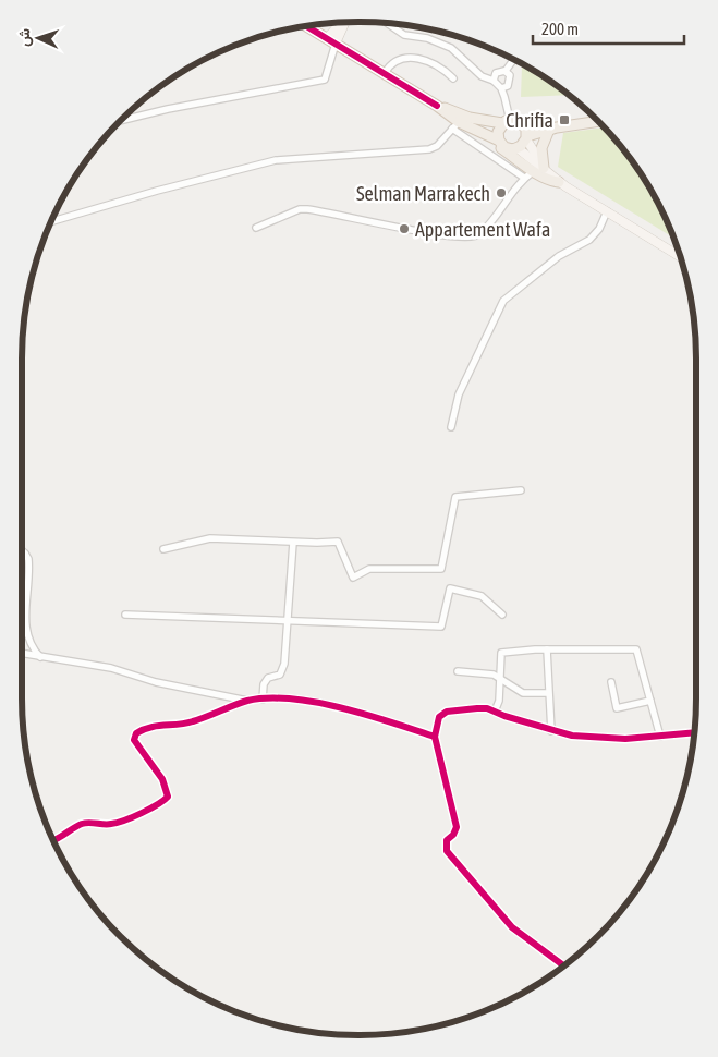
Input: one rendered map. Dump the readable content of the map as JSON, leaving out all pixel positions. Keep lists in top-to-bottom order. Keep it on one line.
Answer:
{"places":{"transit":["Chrifia"],"other":["Selman Marrakech","Appartement Wafa"]},"scale_bar":"200 m","north":"left"}
